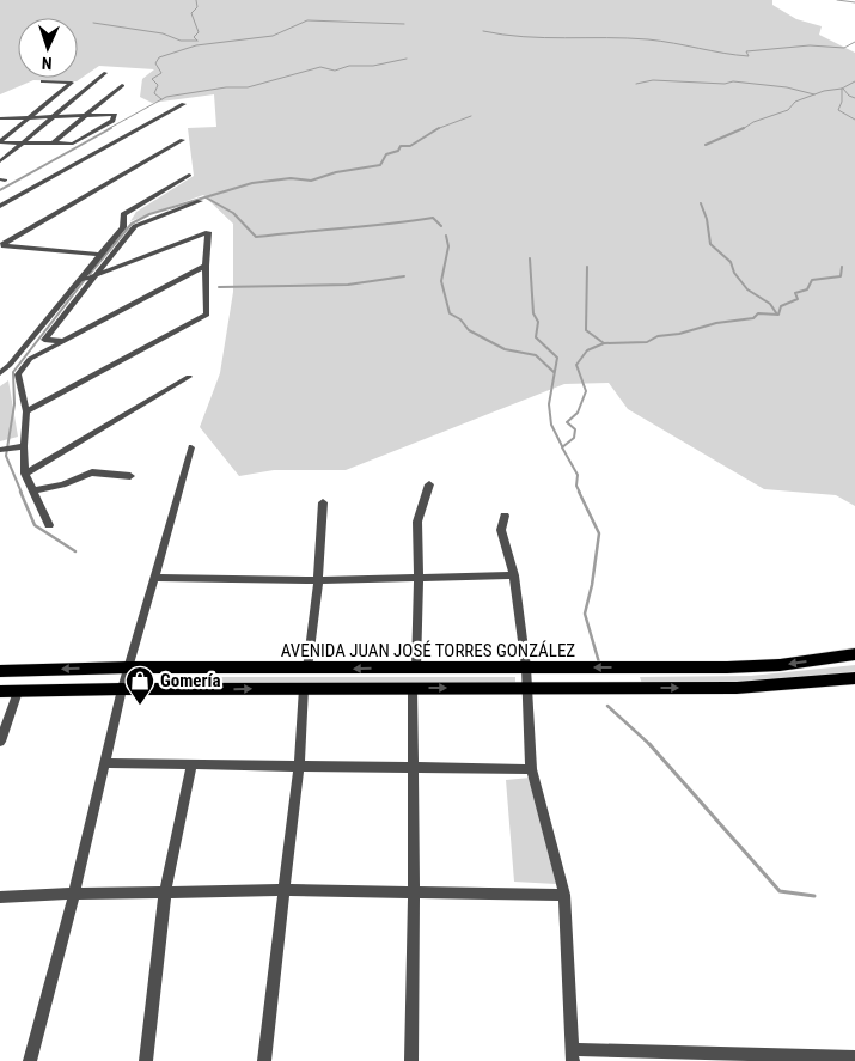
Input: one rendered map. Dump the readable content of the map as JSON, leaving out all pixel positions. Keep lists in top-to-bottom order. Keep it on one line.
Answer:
{"streets":{"main road":["AVENIDA JUAN JOSÉ TORRES GONZÁLEZ"]},"places":{"shop":["Gomería"]},"north":"bottom"}
